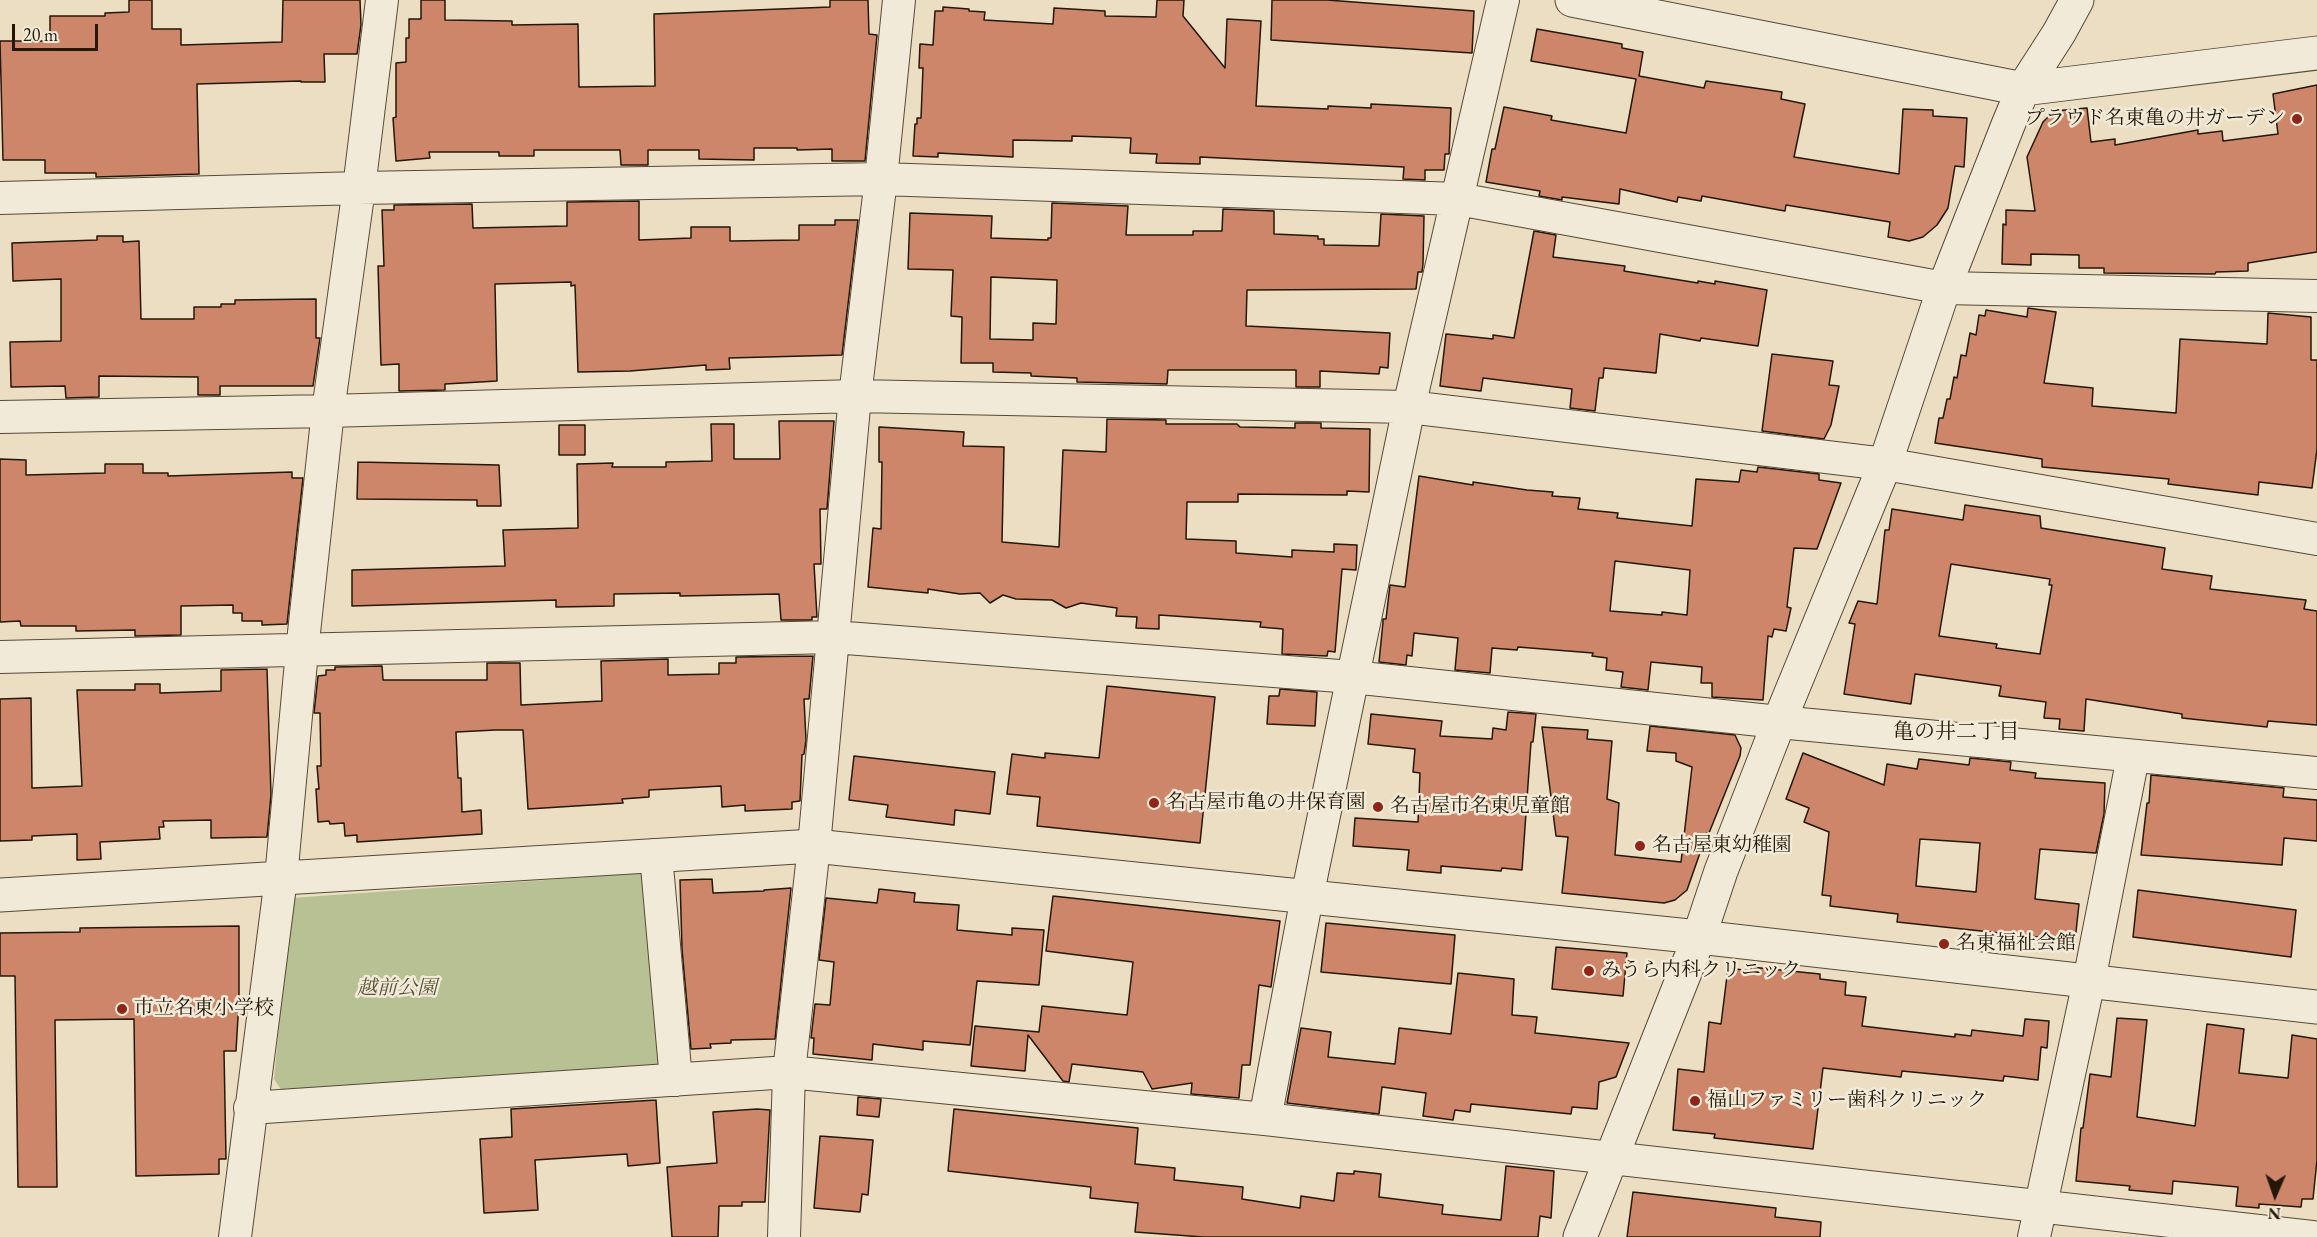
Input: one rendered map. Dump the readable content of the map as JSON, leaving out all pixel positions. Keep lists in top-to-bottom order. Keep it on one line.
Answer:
{"districts":["亀の井二丁目"],"parks":["越前公園"],"places":["プラウド名東亀の井ガーデン","名古屋市亀の井保育園","名古屋市名東児童館","名古屋東幼稚園","名東福祉会館","みうら内科クリニック","市立名東小学校","福山ファミリー歯科クリニック"],"scale_bar":"20 m","north":"bottom"}
